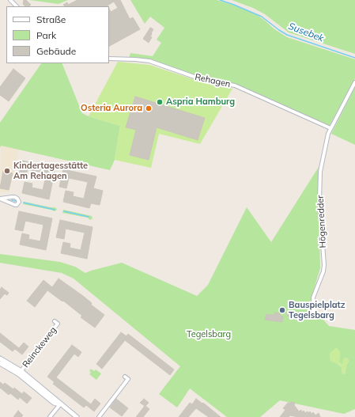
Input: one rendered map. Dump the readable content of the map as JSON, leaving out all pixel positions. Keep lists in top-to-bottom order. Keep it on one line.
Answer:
{"streets":{"street":["Rehagen","Högenredder","Reinckeweg"]},"crossings":[["Rehagen","Högenredder"]],"water":["Susebek"],"parks":["Tegelsbarg"],"places":["Aspria Hamburg","Osteria Aurora","Kindertagesstätte Am Rehagen","Bauspielplatz Tegelsbarg"],"legend":["Straße","Park","Gebäude"]}
